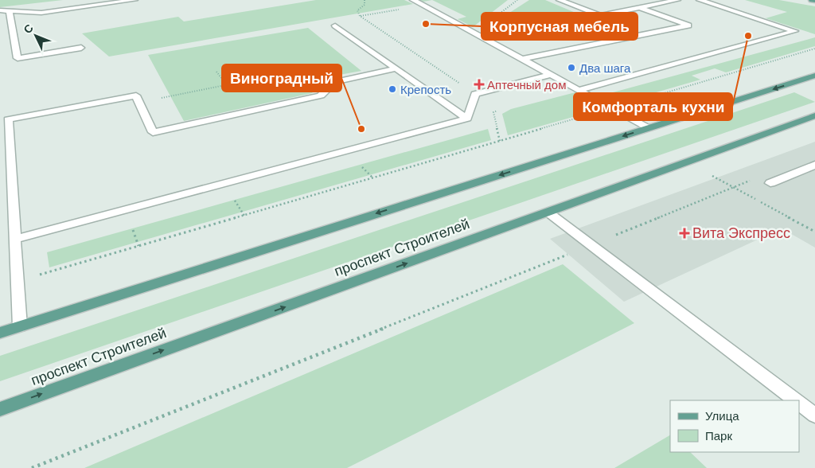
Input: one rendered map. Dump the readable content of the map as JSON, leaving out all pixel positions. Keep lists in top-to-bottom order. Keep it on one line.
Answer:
{"streets":{"main road":["проспект Строителей"]},"places":{"other":["Корпусная мебель","Комфорталь кухни","Два шага","Крепость","Виноградный"],"health":["Аптечный дом","Вита Экспресс"]},"legend":["Улица","Парк"],"north":"top left"}
